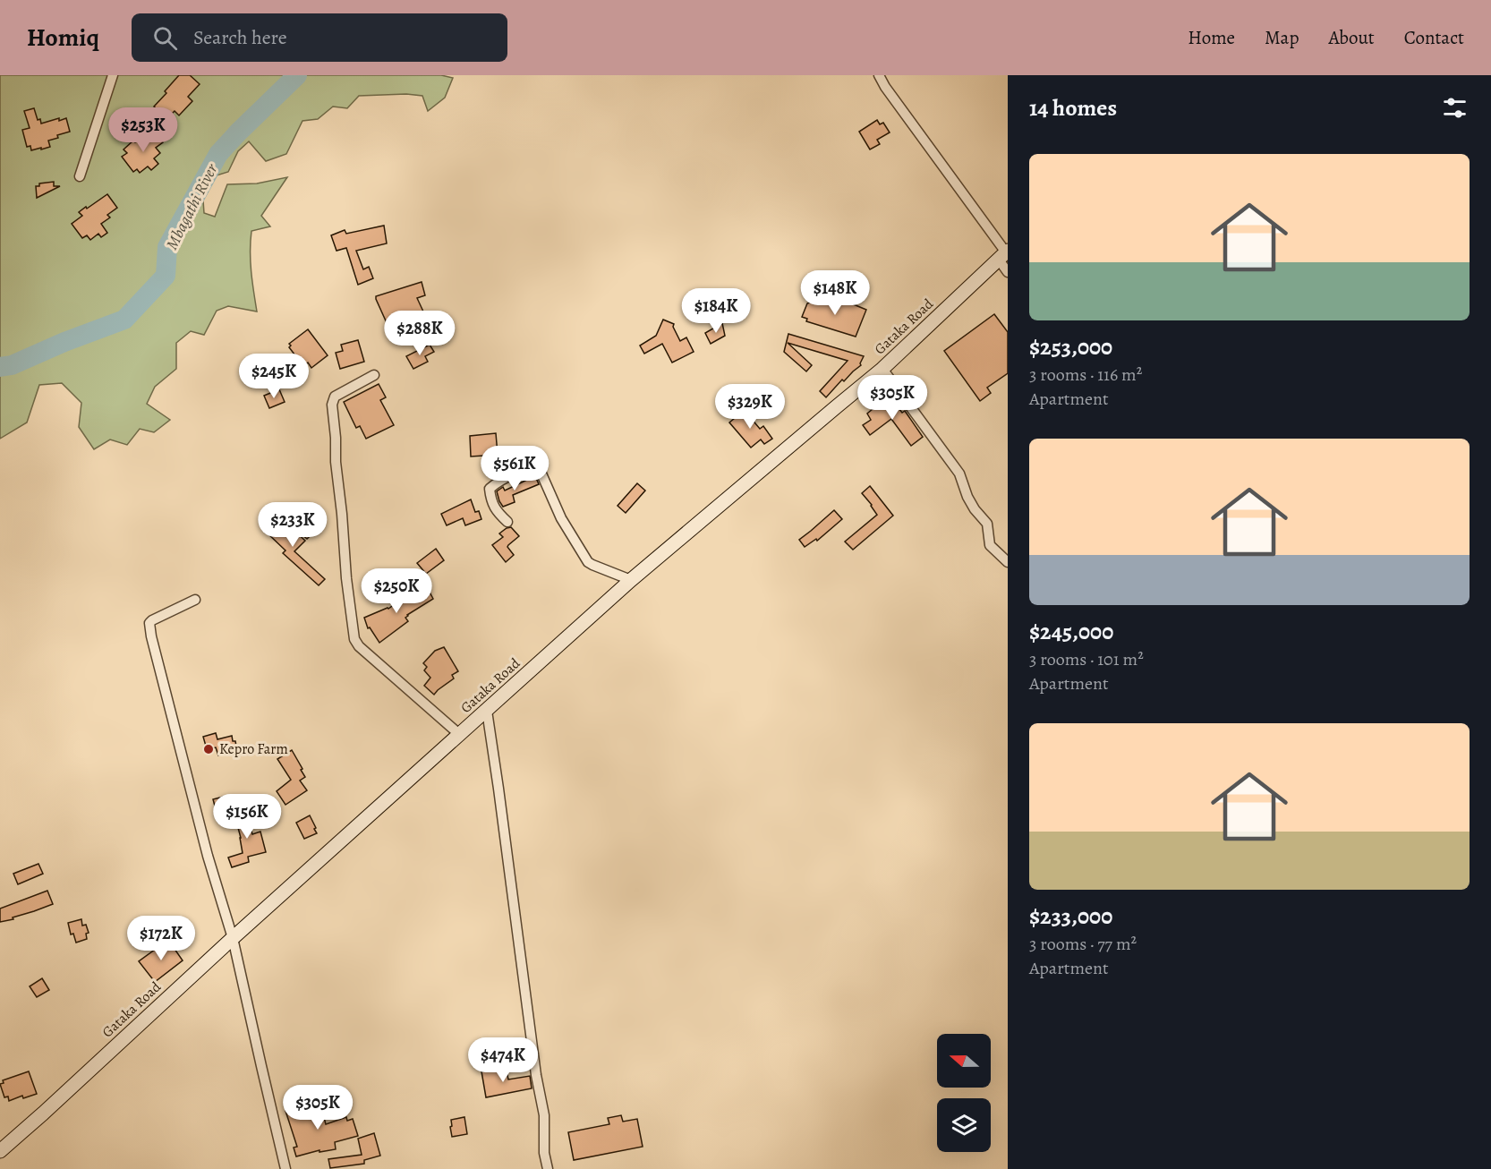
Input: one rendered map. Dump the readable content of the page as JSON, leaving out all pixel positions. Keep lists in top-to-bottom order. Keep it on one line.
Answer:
{"streets":{"street":["Gataka Road"]},"water":["Mbagathi River"],"places":["Kepro Farm"],"north":"left","page":{"header":"Homiq","search":"Search here","nav":["Home","Map","About","Contact"],"heading":"14 homes","price":["$253K","$148K","$184K","$288K","$245K","$305K","$329K","$561K","$233K","$250K","$156K","$172K","$474K","$305K"],"list":[{"name":"$253,000","note":"3 rooms · 116 m² · Apartment"},{"name":"$245,000","note":"3 rooms · 101 m² · Apartment"},{"name":"$233,000","note":"3 rooms · 77 m² · Apartment"}]}}
